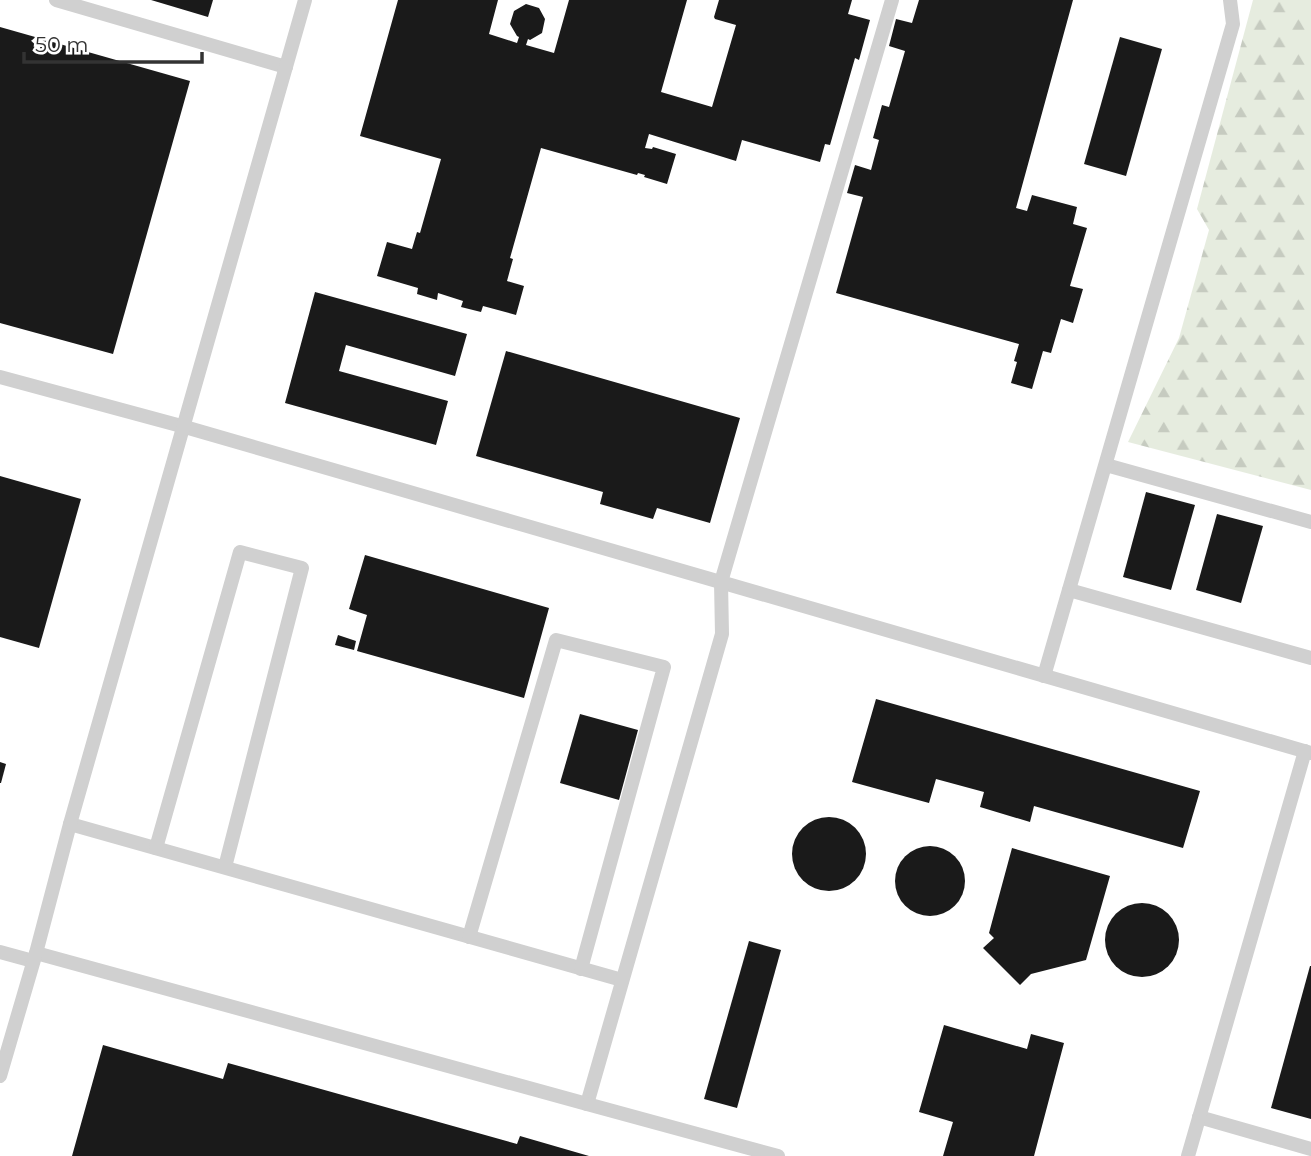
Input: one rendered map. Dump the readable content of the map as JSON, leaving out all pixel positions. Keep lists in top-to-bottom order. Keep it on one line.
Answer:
{"scale_bar":"50 m"}
